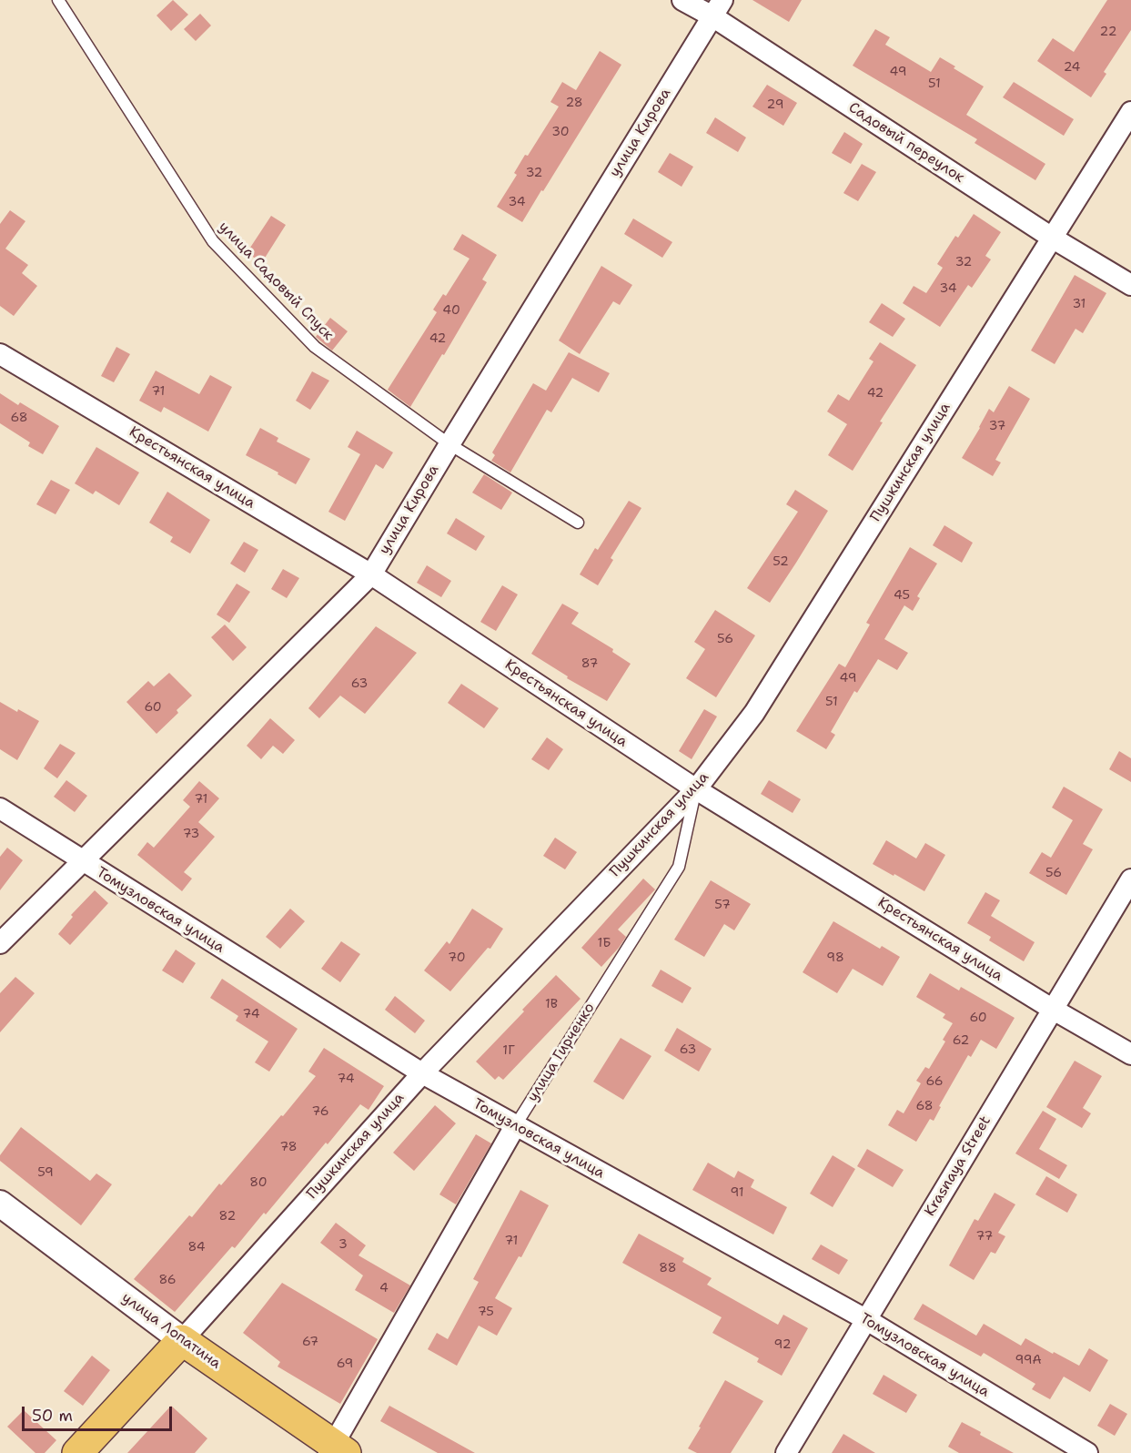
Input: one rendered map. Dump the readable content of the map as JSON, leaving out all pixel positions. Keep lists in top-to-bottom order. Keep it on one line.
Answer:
{"streets":{"main road":["Пушкинская улица","улица Лопатина"],"street":["улица Кирова","Садовый переулок","Крестьянская улица","Томузловская улица","улица Гирченко","Krasnaya Street"],"lane":["улица Садовый Спуск"]},"crossings":[["улица Кирова","Садовый переулок"],["улица Кирова","улица Садовый Спуск"],["улица Кирова","Крестьянская улица"],["улица Кирова","Томузловская улица"],["Садовый переулок","Пушкинская улица"],["Пушкинская улица","Крестьянская улица"],["Пушкинская улица","Томузловская улица"],["Пушкинская улица","улица Гирченко"],["Пушкинская улица","улица Лопатина"],["Крестьянская улица","улица Гирченко"],["Крестьянская улица","Krasnaya Street"],["Томузловская улица","улица Гирченко"],["Томузловская улица","Krasnaya Street"],["улица Гирченко","улица Лопатина"]],"house_numbers":["22","24","49","51","28","29","30","32","34","32","34","31","40","42","71","42","68","37","52","45","56","87","49","63","51","60","71","73","56","57","1Б","70","98","1В","74","60","62","63","1Г","74","66","68","76","78","59","80","91","82","77","71","3","84","88","86","4","75","67","92","99А","69"],"scale_bar":"50 m"}
